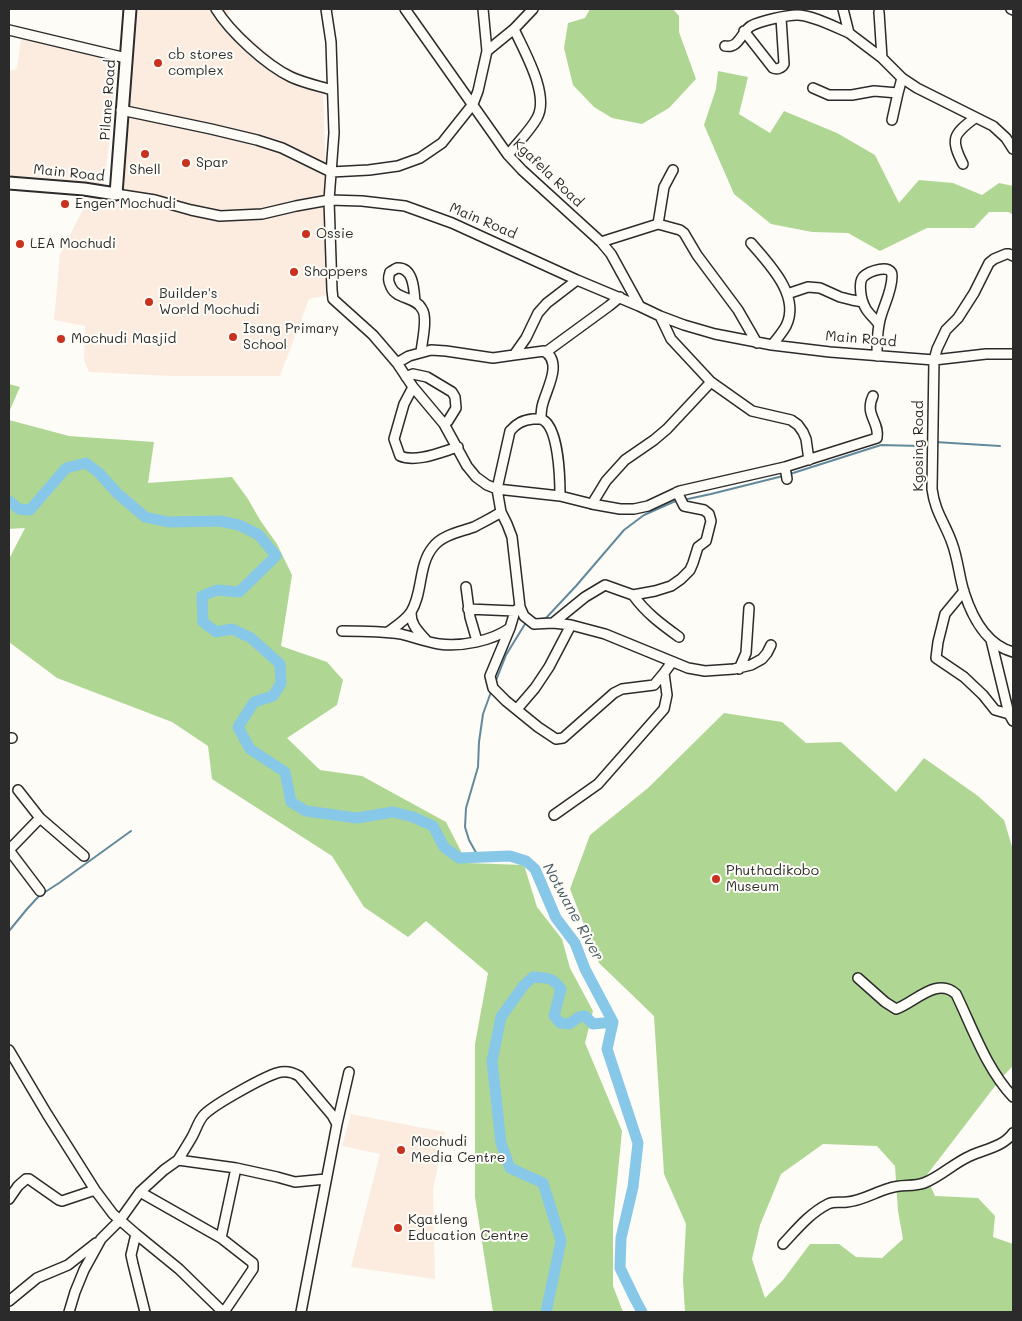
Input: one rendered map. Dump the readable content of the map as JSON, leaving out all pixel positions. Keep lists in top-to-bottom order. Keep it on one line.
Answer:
{"streets":{"main road":["Pilane Road","Main Road"],"street":["Kgafela Road","Kgosing Road"]},"crossings":[["Pilane Road","Main Road"],["Main Road","Kgafela Road"],["Main Road","Kgosing Road"]],"water":["Notwane River"],"places":["cb stores complex","Shell","Spar","Engen Mochudi","Ossie","LEA Mochudi","Shoppers","Builder's World Mochudi","Isang Primary School","Mochudi Masjid","Phuthadikobo Museum","Mochudi Media Centre","Kgatleng Education Centre"]}
